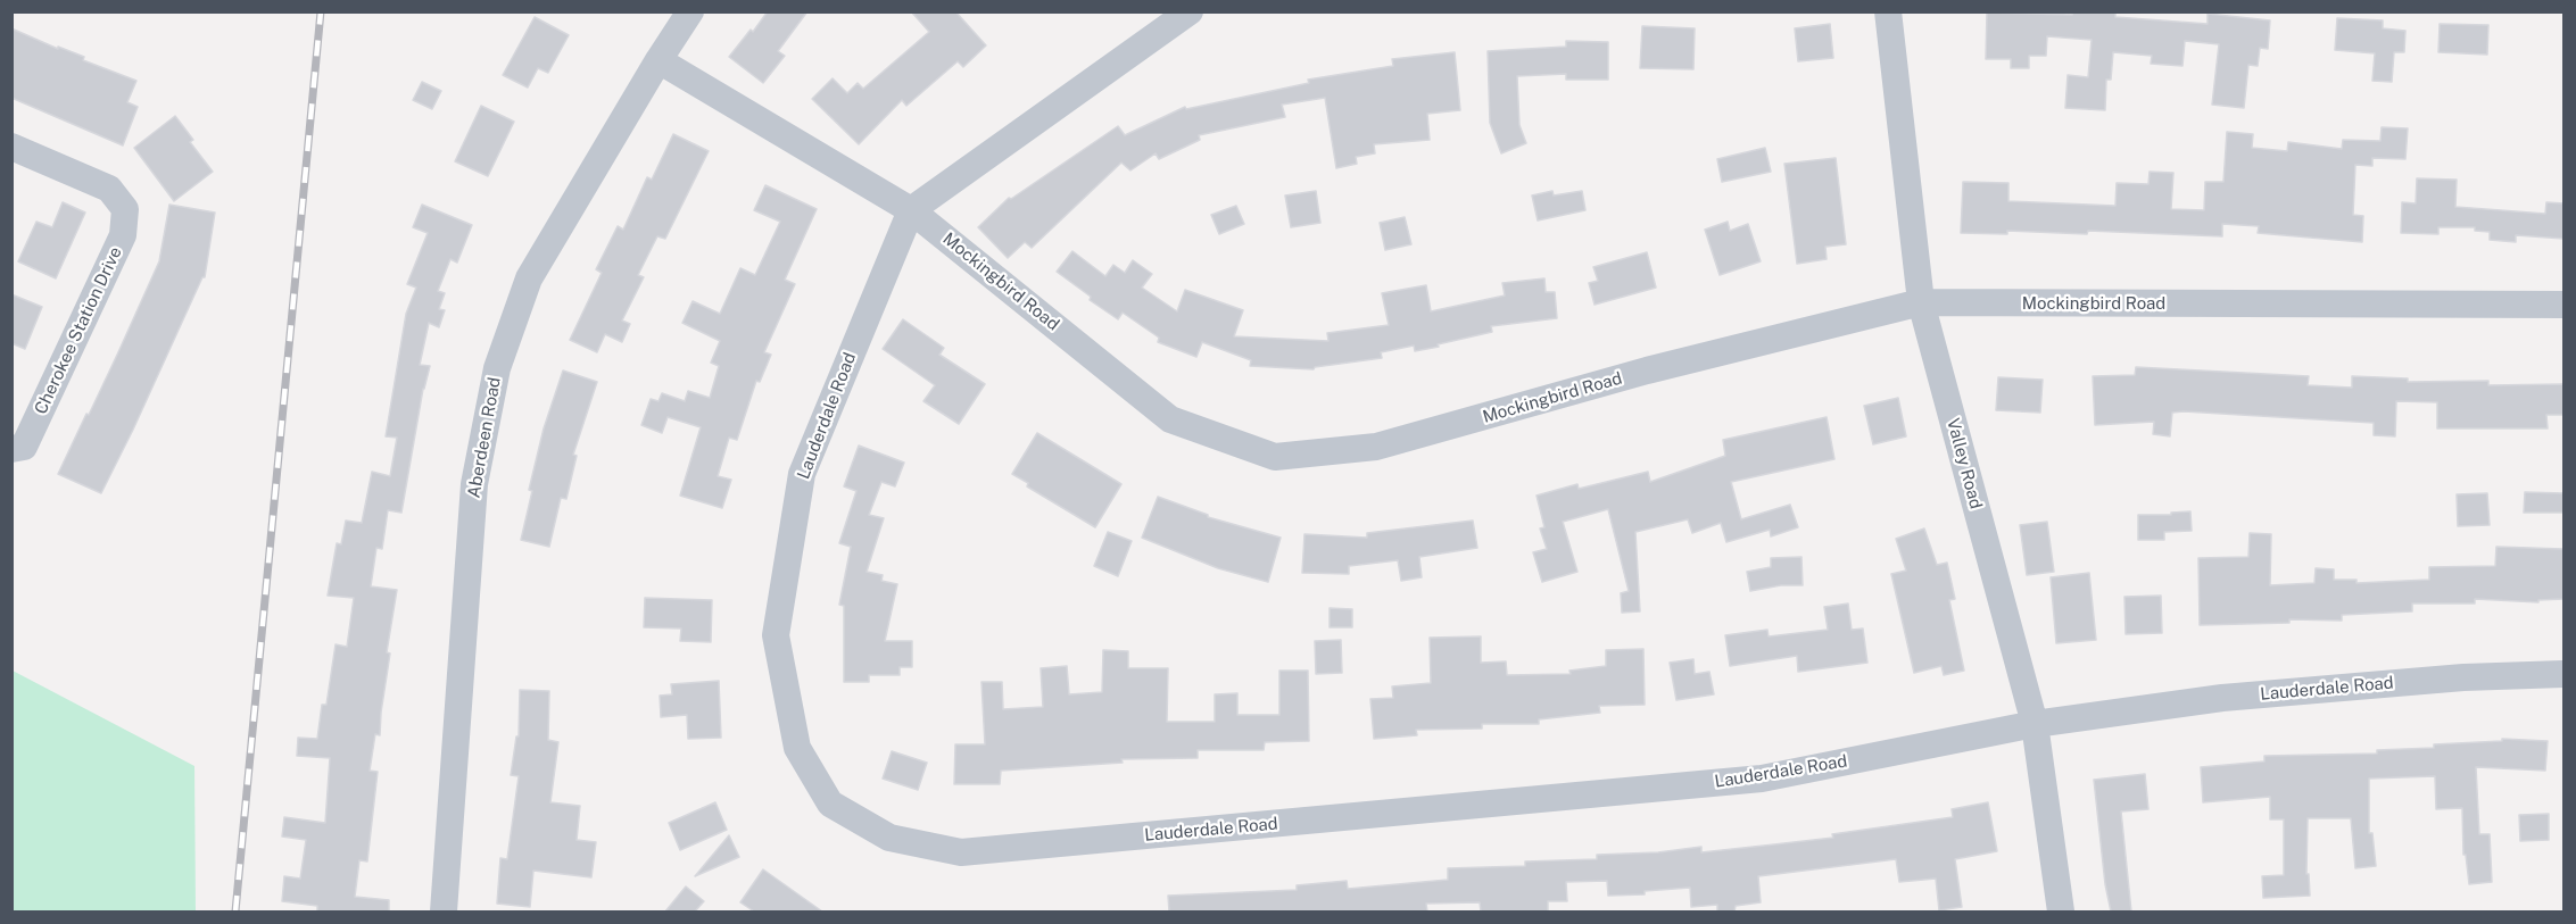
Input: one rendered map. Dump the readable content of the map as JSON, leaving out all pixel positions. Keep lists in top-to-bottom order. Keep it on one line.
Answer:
{"streets":{"street":["Mockingbird Road","Cherokee Station Drive","Lauderdale Road","Aberdeen Road","Valley Road"]},"crossings":[["Mockingbird Road","Lauderdale Road"],["Mockingbird Road","Aberdeen Road"],["Mockingbird Road","Valley Road"],["Lauderdale Road","Valley Road"]]}
